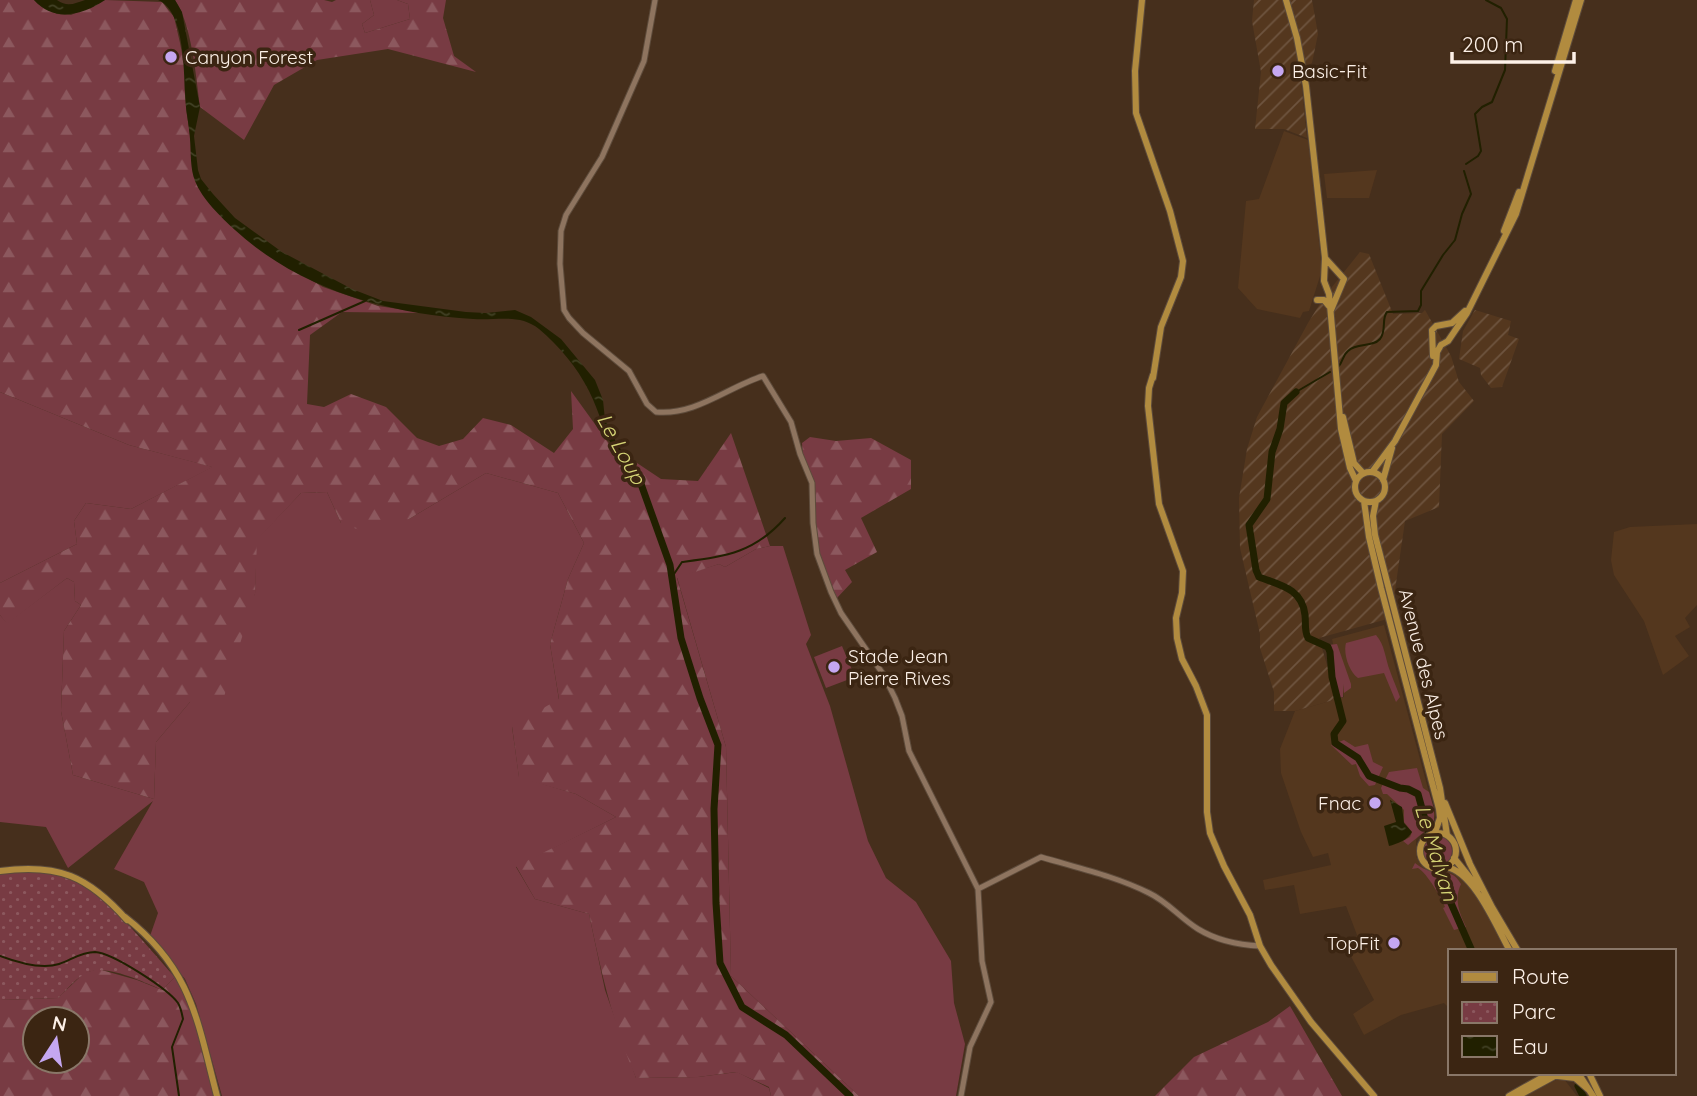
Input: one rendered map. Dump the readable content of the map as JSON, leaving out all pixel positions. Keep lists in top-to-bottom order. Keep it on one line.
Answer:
{"streets":{"main road":["Avenue des Alpes"]},"water":["Le Loup","Le Malvan"],"places":["Canyon Forest","Basic-Fit","Stade Jean Pierre Rives","Fnac","TopFit"],"legend":["Route","Parc","Eau"],"scale_bar":"200 m","north":"top"}
